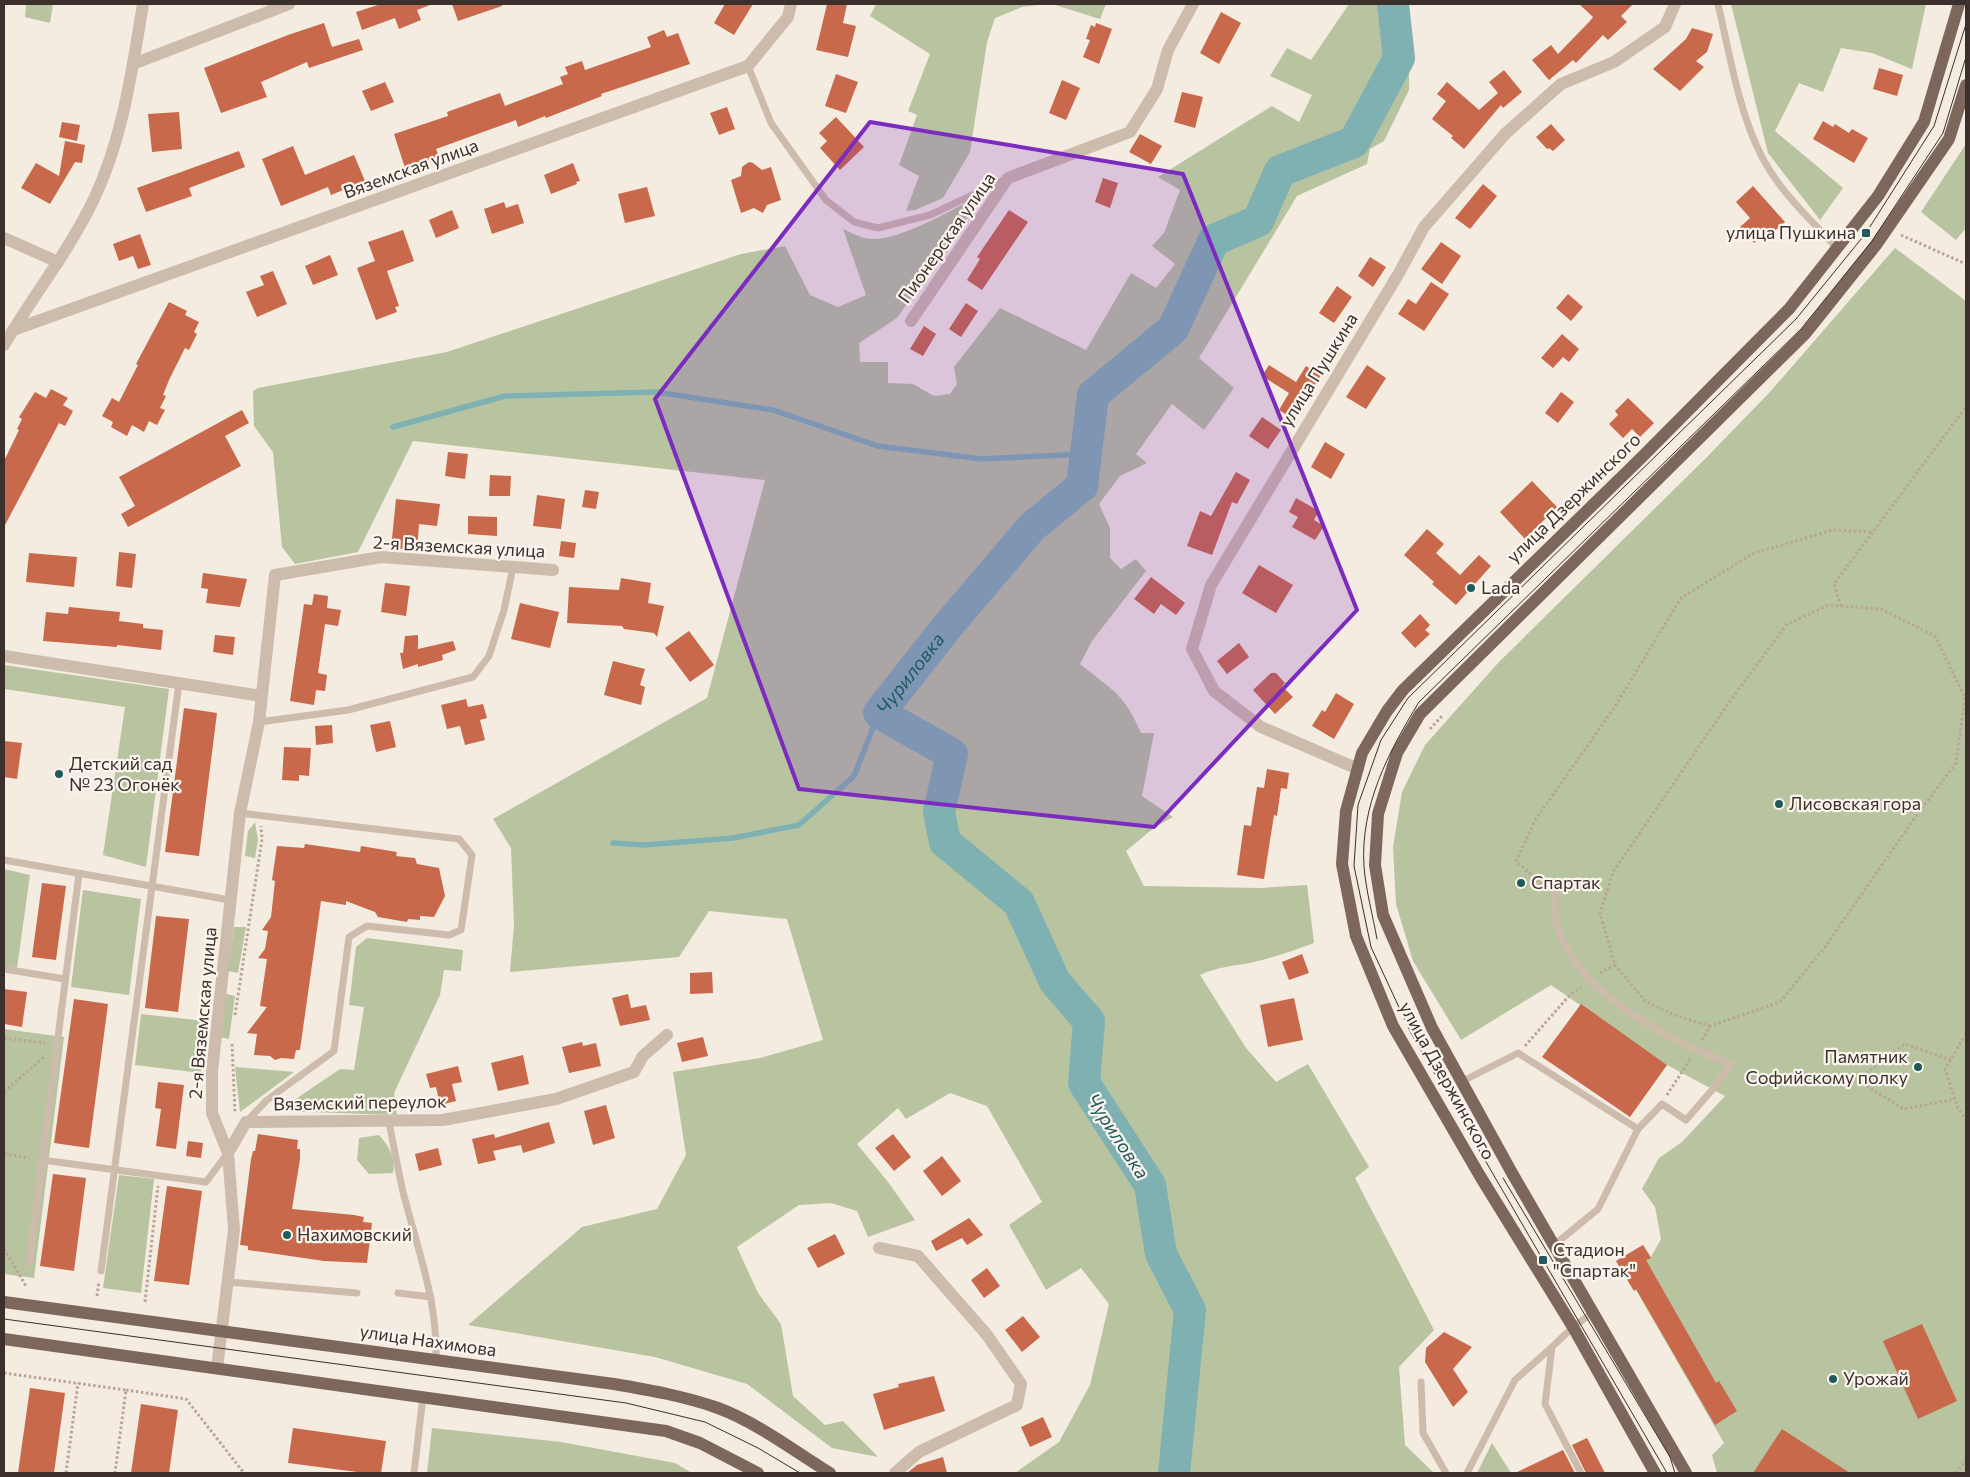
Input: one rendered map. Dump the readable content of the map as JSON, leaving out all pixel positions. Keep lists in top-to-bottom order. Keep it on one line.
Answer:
{"streets":{"main road":["улица Дзержинского","улица Нахимова"],"street":["Вяземская улица","Пионерская улица","улица Пушкина","2-я Вяземская улица","Вяземский переулок"]},"crossings":[["улица Пушкина","улица Дзержинского"],["2-я Вяземская улица","улица Нахимова"]],"water":["Чуриловка"],"places":{"transit":["улица Пушкина","Стадион \"Спартак\""],"other":["Lada","Детский сад № 23 Огонёк","Лисовская гора","Спартак","Памятник Софийскому полку","Нахимовский","Урожай"]}}
